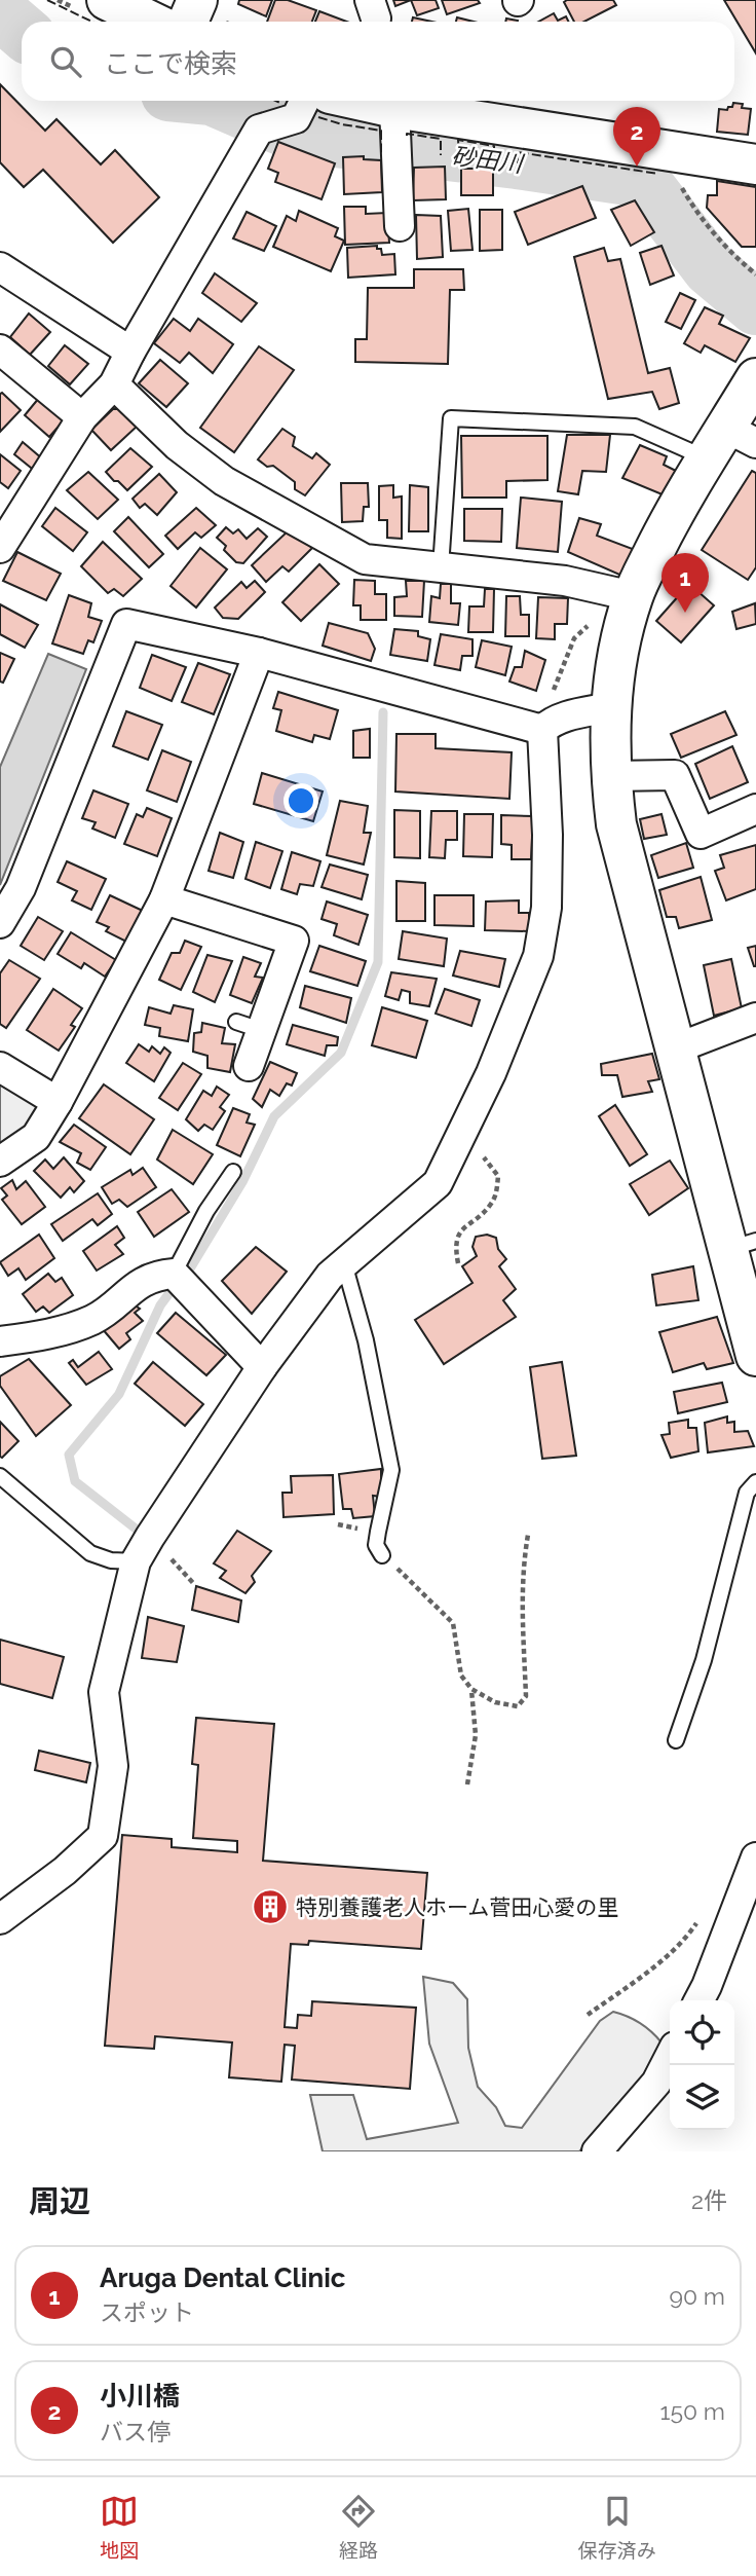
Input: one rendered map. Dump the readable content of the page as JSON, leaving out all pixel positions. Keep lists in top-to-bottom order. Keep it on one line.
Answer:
{"water":["砂田川"],"places":{"building":["特別養護老人ホーム菅田心愛の里"]},"page":{"search":"ここで検索","pins":["2","1"],"heading":["周辺","2件"],"list":[{"mark":"1","name":"Aruga Dental Clinic","note":"スポット","value":"90 m"},{"mark":"2","name":"小川橋","note":"バス停","value":"150 m"}],"nav":["地図","経路","保存済み"]}}
